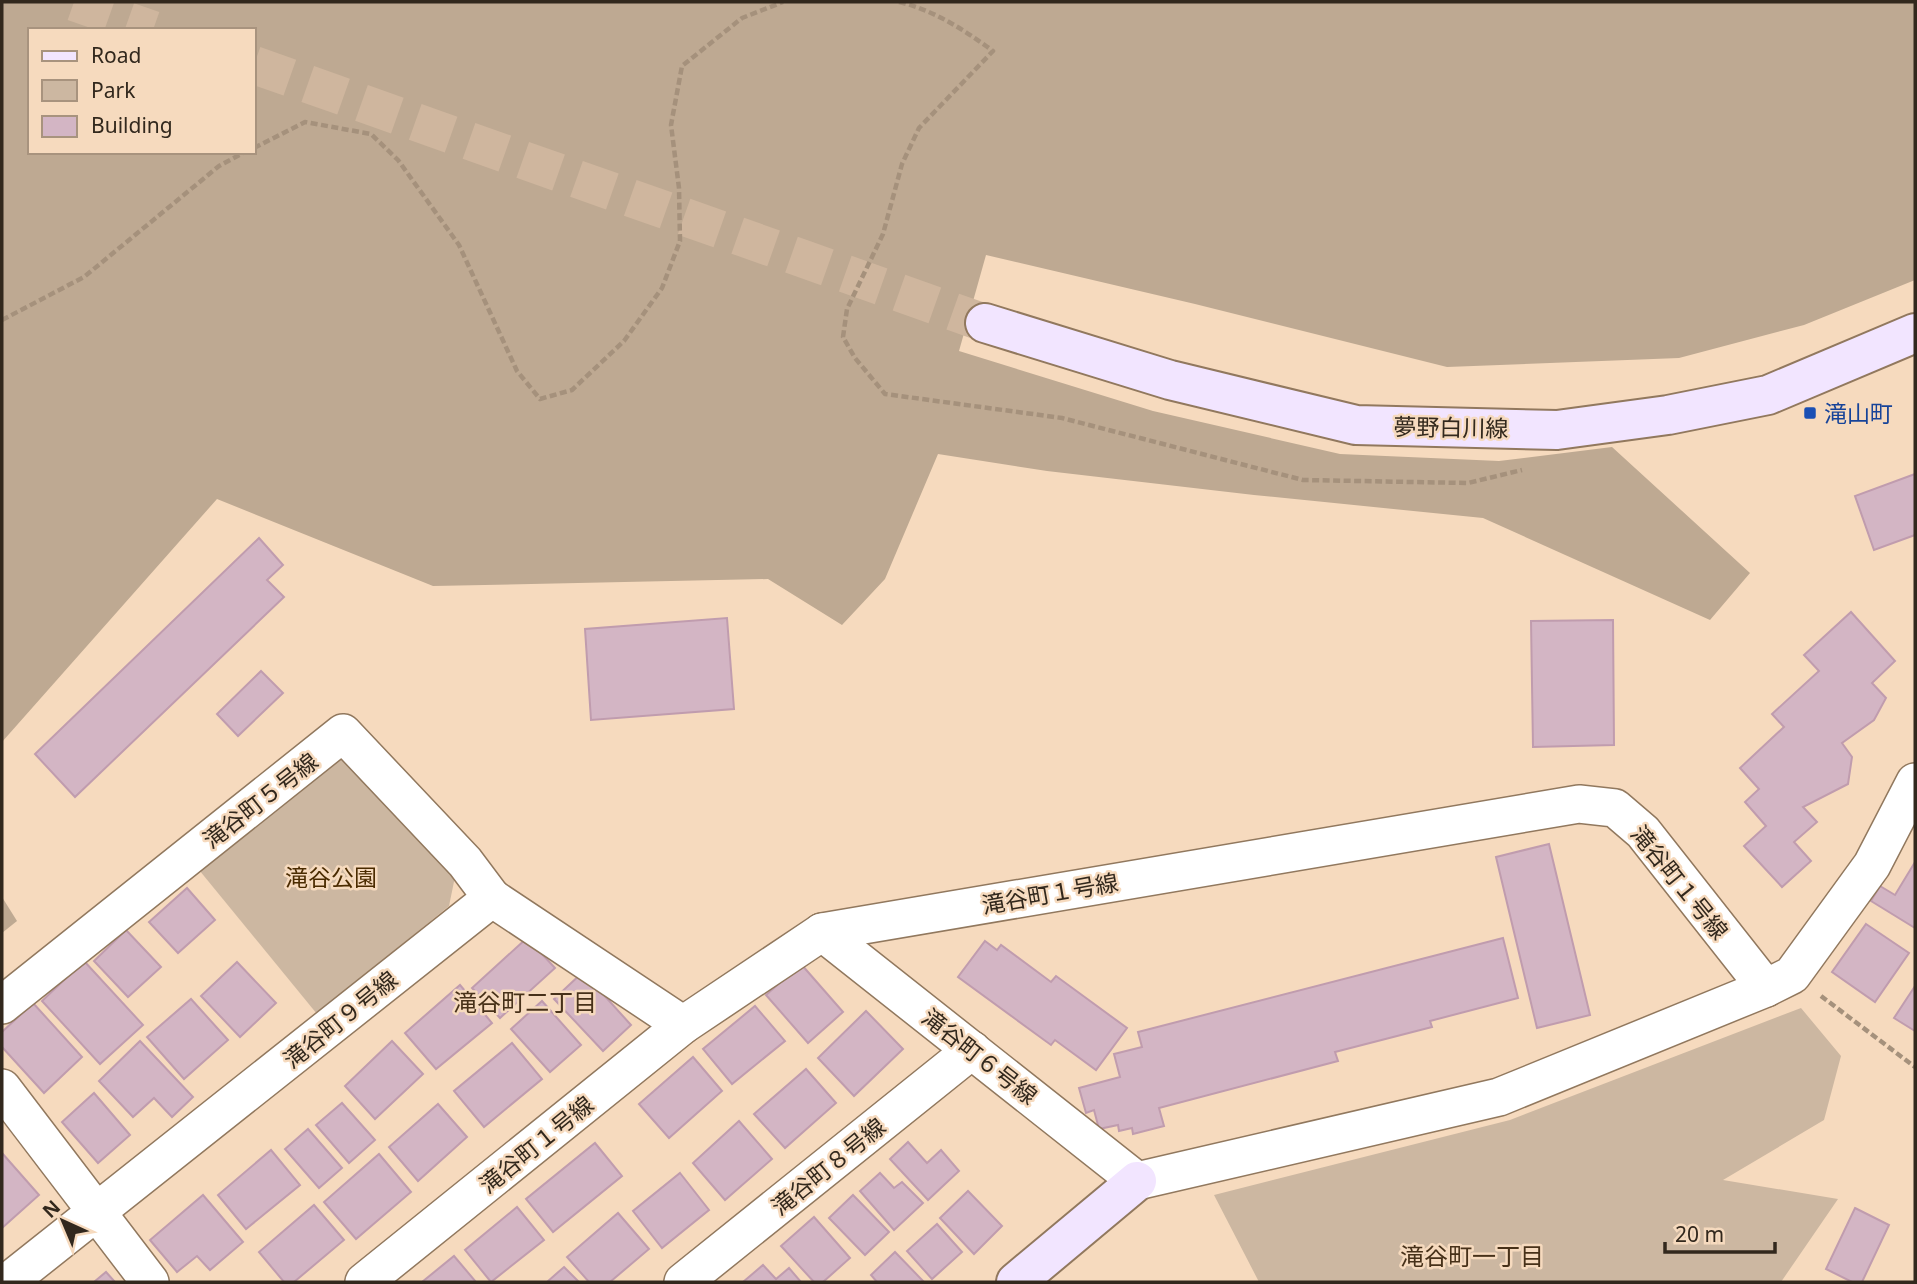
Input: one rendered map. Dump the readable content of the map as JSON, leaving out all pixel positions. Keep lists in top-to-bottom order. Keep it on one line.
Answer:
{"streets":{"street":["夢野白川線","滝谷町５号線","滝谷町１号線","滝谷町９号線","滝谷町６号線","滝谷町８号線"]},"crossings":[["滝谷町５号線","滝谷町９号線"],["滝谷町１号線","滝谷町６号線"],["滝谷町６号線","滝谷町８号線"]],"districts":["滝谷町二丁目","滝谷町一丁目"],"parks":["滝谷公園"],"places":{"transit":["滝山町"]},"legend":["Road","Park","Building"],"scale_bar":"20 m","north":"top left"}
